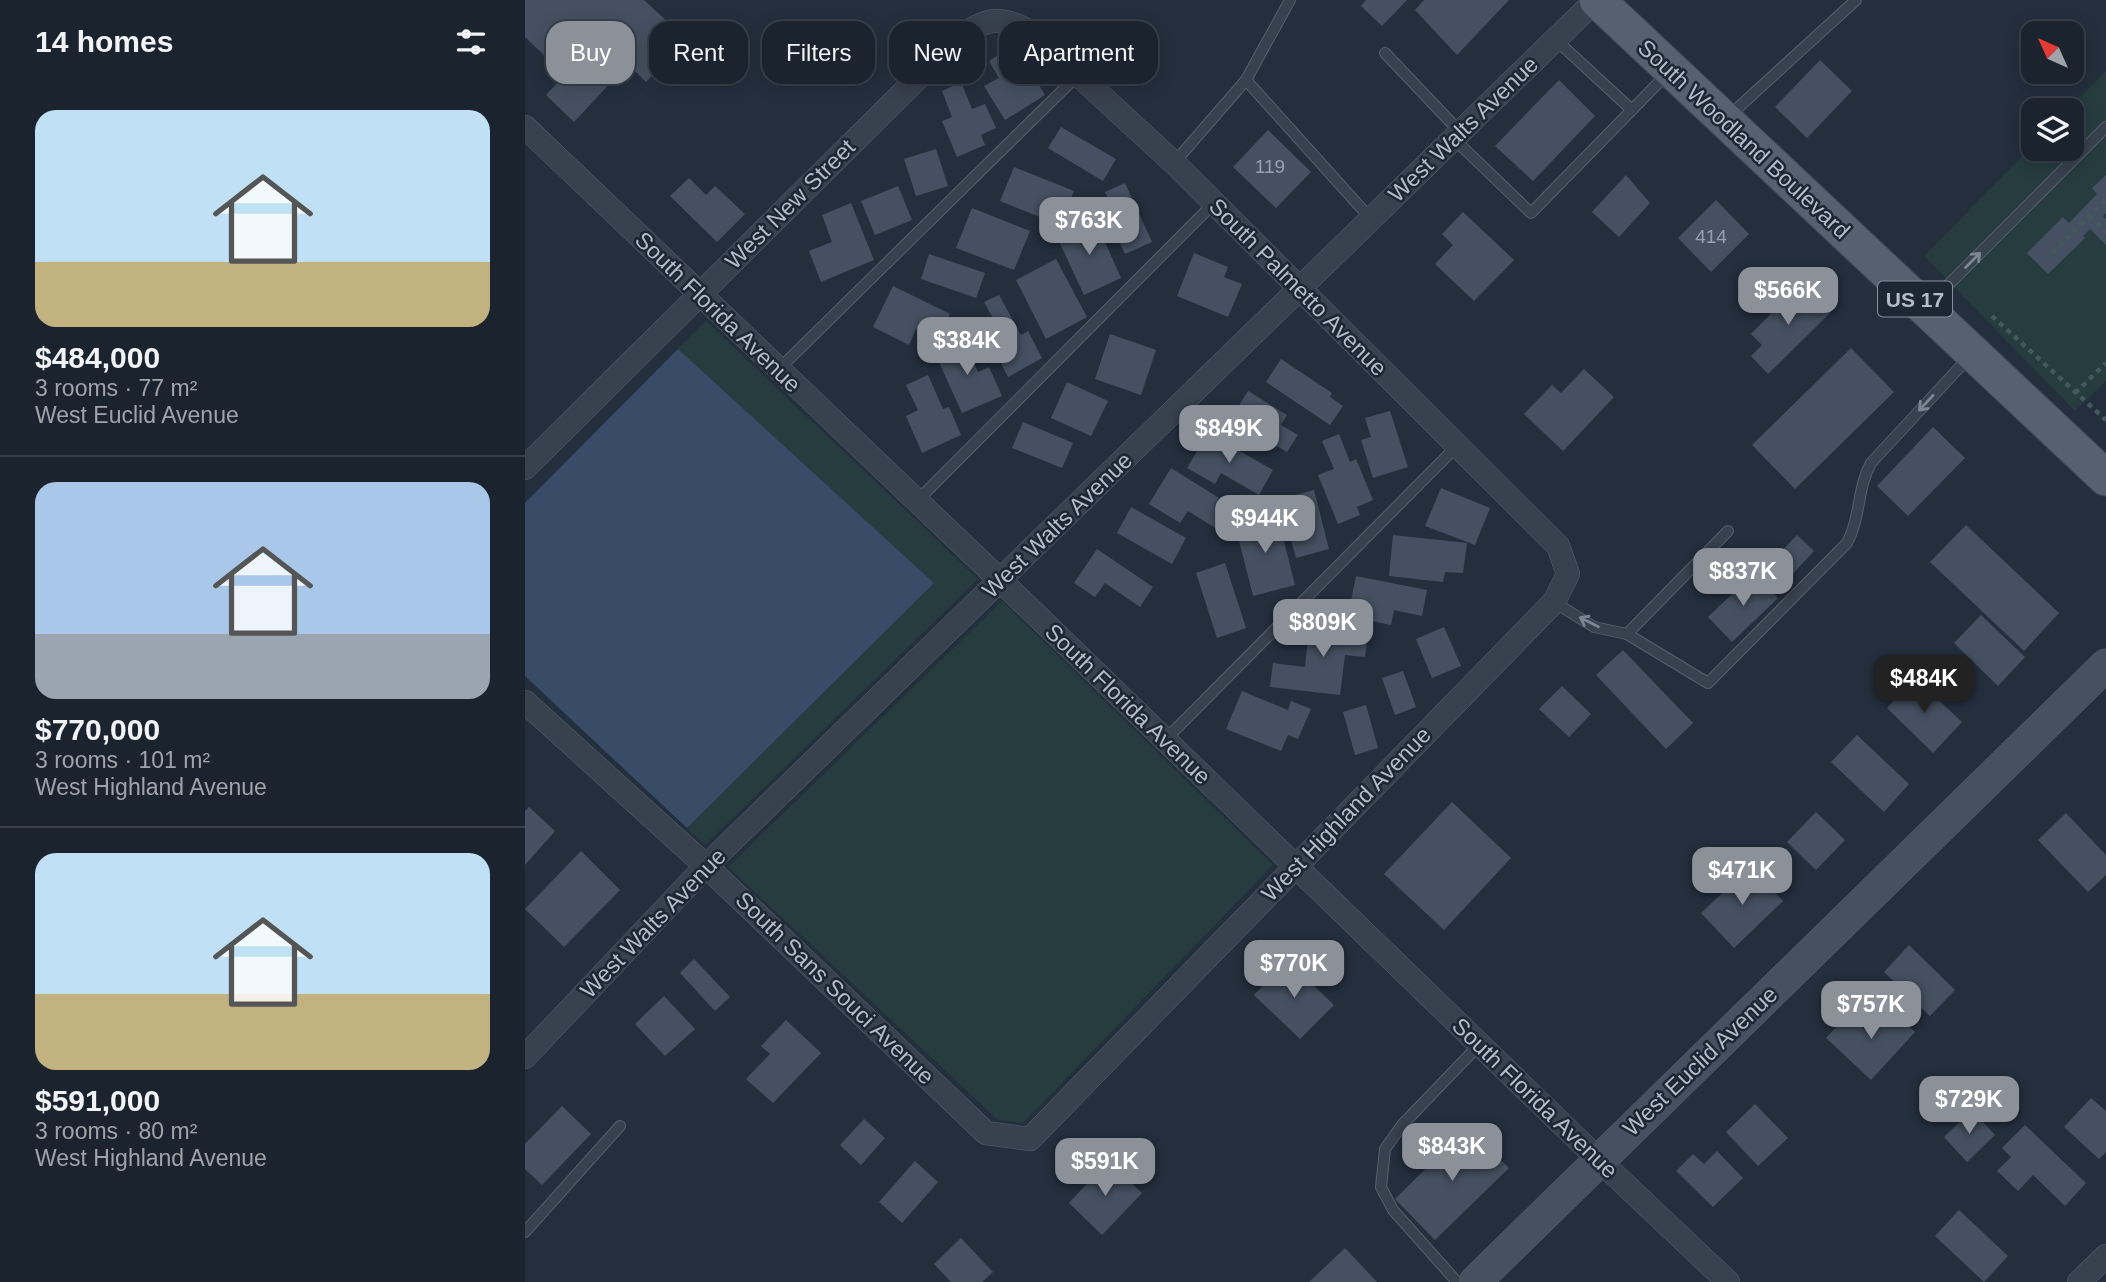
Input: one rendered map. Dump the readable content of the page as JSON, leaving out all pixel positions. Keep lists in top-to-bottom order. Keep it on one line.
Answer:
{"streets":{"main road":["South Woodland Boulevard","US 17"],"street":["West Walts Avenue","West New Street","South Palmetto Avenue","South Florida Avenue","West Highland Avenue","South Sans Souci Avenue","West Euclid Avenue"]},"crossings":[["West Walts Avenue","South Woodland Boulevard"],["West Walts Avenue","South Palmetto Avenue"],["West Walts Avenue","South Florida Avenue"],["West Walts Avenue","South Sans Souci Avenue"],["West New Street","South Florida Avenue"],["South Palmetto Avenue","West Highland Avenue"],["South Florida Avenue","West Highland Avenue"],["South Florida Avenue","West Euclid Avenue"],["West Highland Avenue","South Sans Souci Avenue"]],"house_numbers":["119","414"],"north":"top left","page":{"heading":"14 homes","chip":["Buy","Rent","Filters","New","Apartment"],"list":[{"name":"$484,000","note":"3 rooms · 77 m² · West Euclid Avenue"},{"name":"$770,000","note":"3 rooms · 101 m² · West Highland Avenue"},{"name":"$591,000","note":"3 rooms · 80 m² · West Highland Avenue"}],"price":["$763K","$566K","$384K","$849K","$944K","$837K","$809K","$484K","$471K","$770K","$757K","$729K","$843K","$591K"]}}
